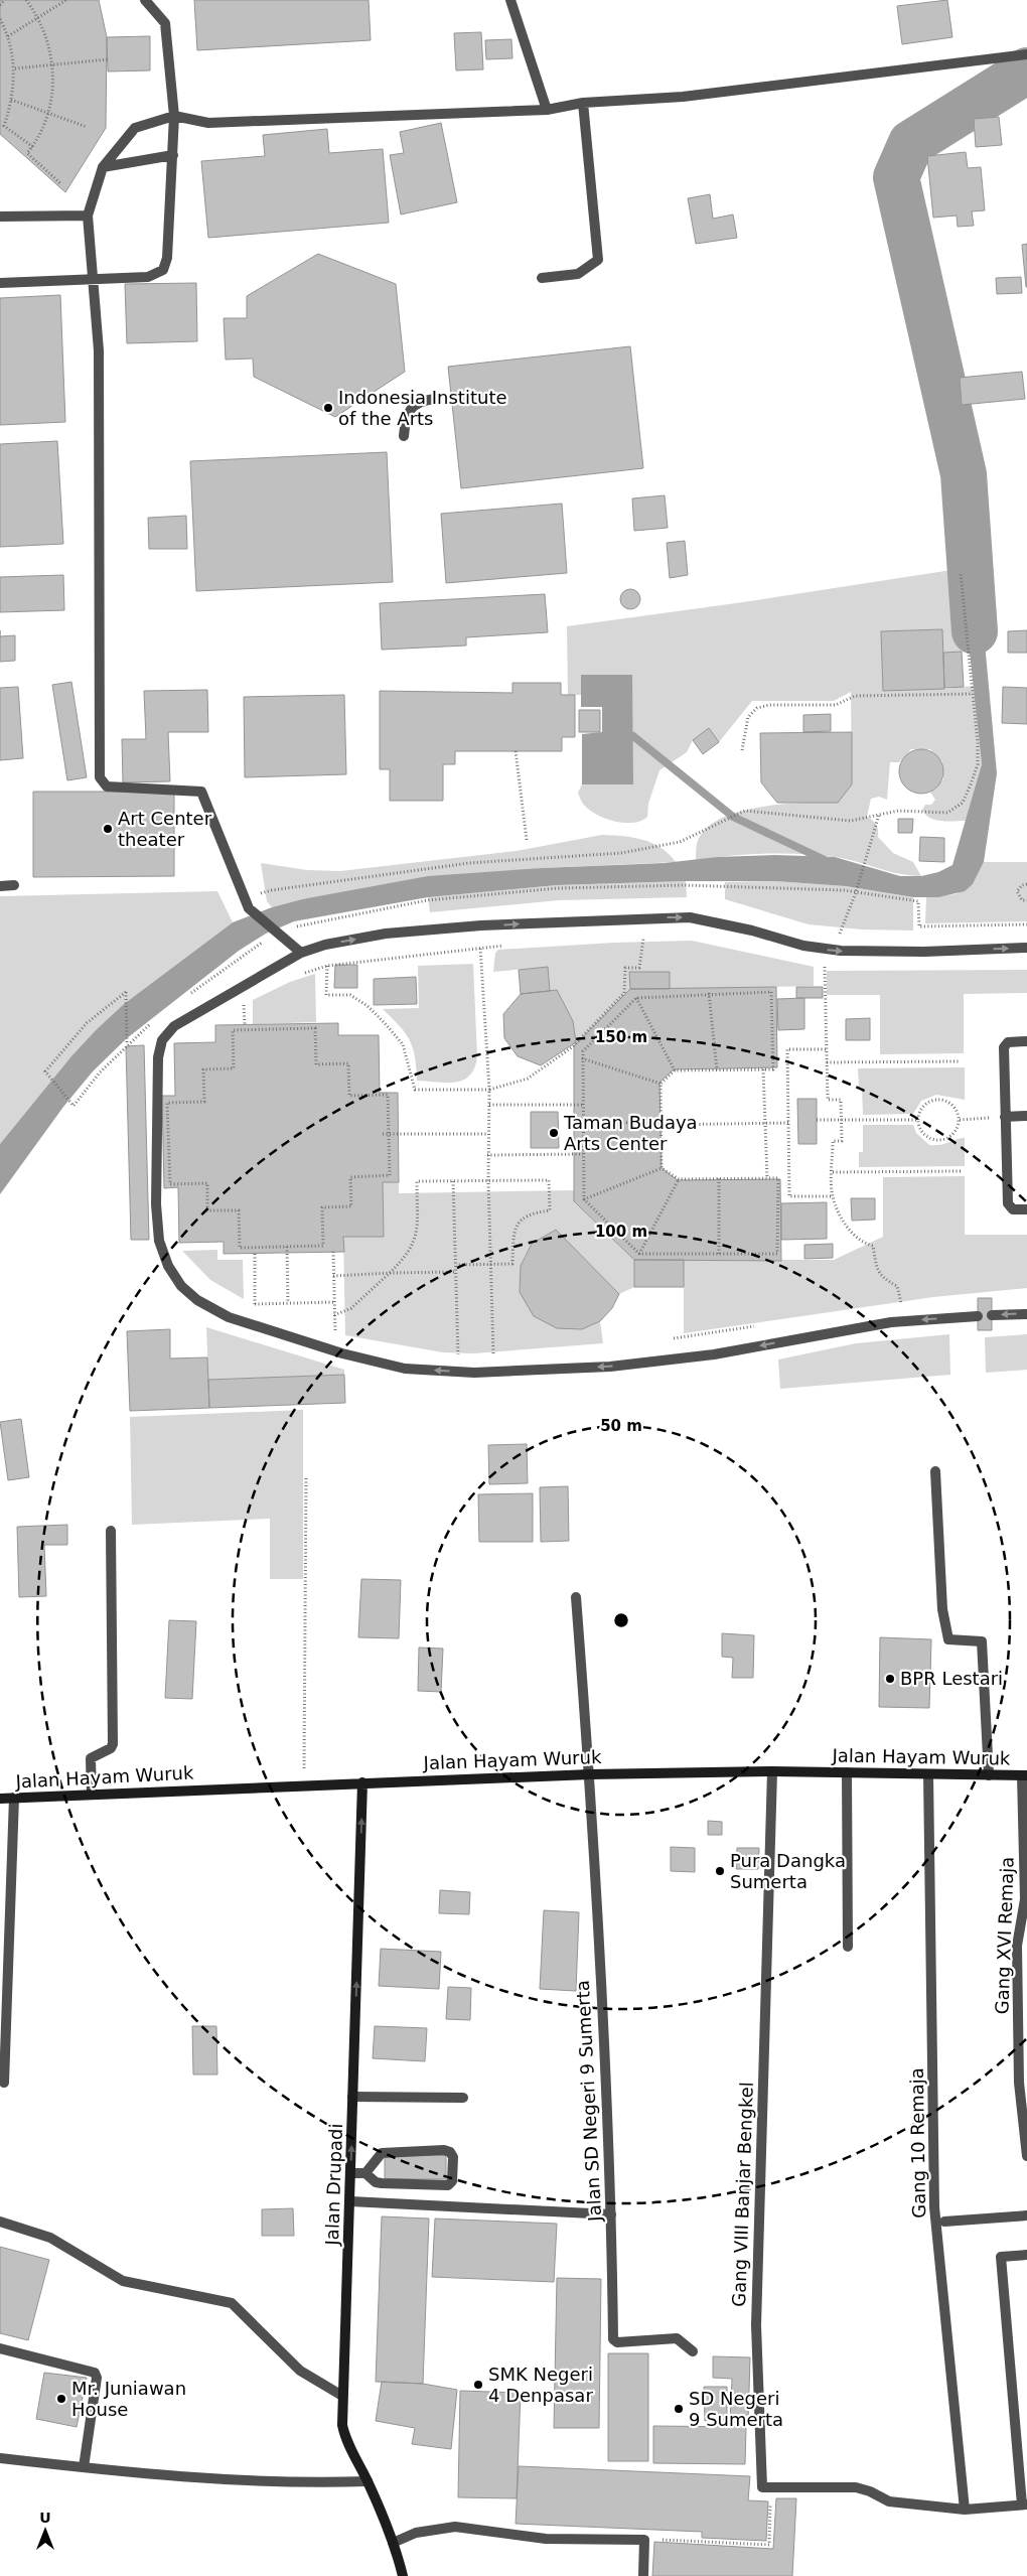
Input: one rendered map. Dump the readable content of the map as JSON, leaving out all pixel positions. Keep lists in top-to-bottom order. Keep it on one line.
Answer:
{"streets":{"main road":["Jalan Hayam Wuruk","Jalan Drupadi"],"street":["Gang XVI Remaja","Jalan SD Negeri 9 Sumerta","Gang 10 Remaja","Gang VIII Banjar Bengkel"]},"crossings":[["Jalan Hayam Wuruk","Gang XVI Remaja"],["Jalan Hayam Wuruk","Jalan SD Negeri 9 Sumerta"],["Jalan Hayam Wuruk","Gang 10 Remaja"],["Jalan Hayam Wuruk","Jalan Drupadi"],["Jalan Hayam Wuruk","Gang VIII Banjar Bengkel"]],"one_way":["Jalan Drupadi"],"places":["Indonesia Institute of the Arts","Art Center theater","Taman Budaya Arts Center","BPR Lestari","Pura Dangka Sumerta","SMK Negeri 4 Denpasar","Mr. Juniawan House","SD Negeri 9 Sumerta"],"north":"top","rings":["150 m","100 m","50 m"]}
